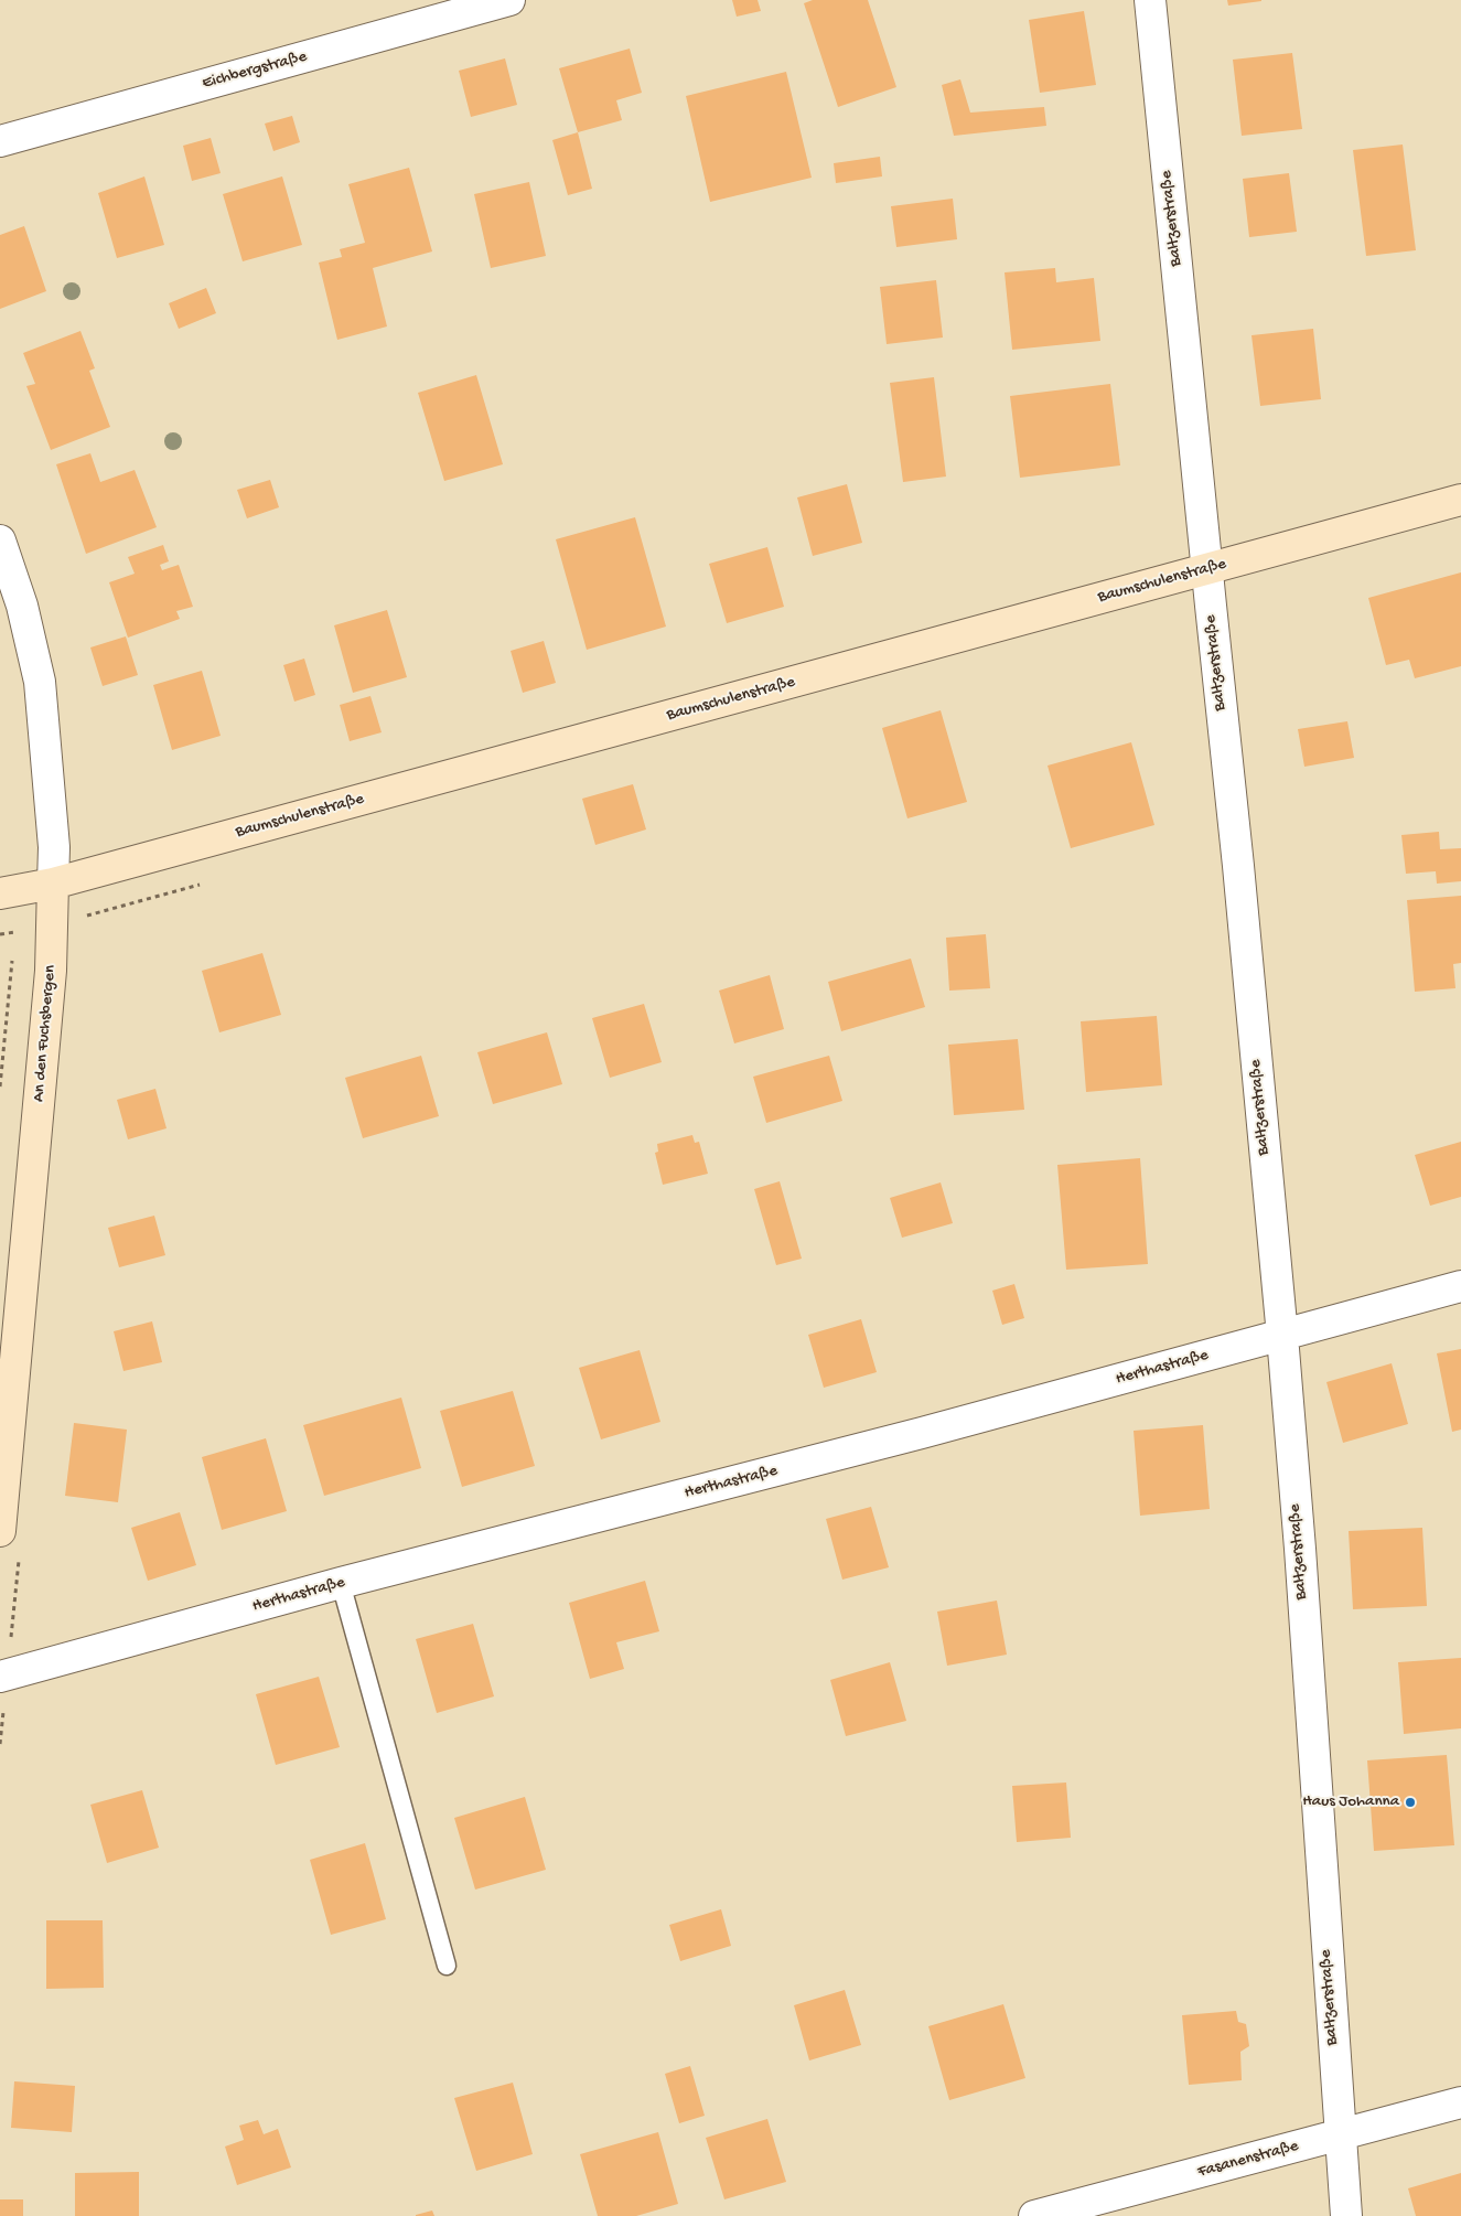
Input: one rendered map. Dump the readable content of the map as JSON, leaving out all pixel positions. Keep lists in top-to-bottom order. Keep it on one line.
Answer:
{"streets":{"street":["Eichbergstraße","Baltzerstraße","Baumschulenstraße","An den Fuchsbergen","Herthastraße","Fasanenstraße"]},"crossings":[["Baltzerstraße","Baumschulenstraße"],["Baltzerstraße","Herthastraße"],["Baltzerstraße","Fasanenstraße"],["Baumschulenstraße","An den Fuchsbergen"]],"places":["Haus Johanna"]}
